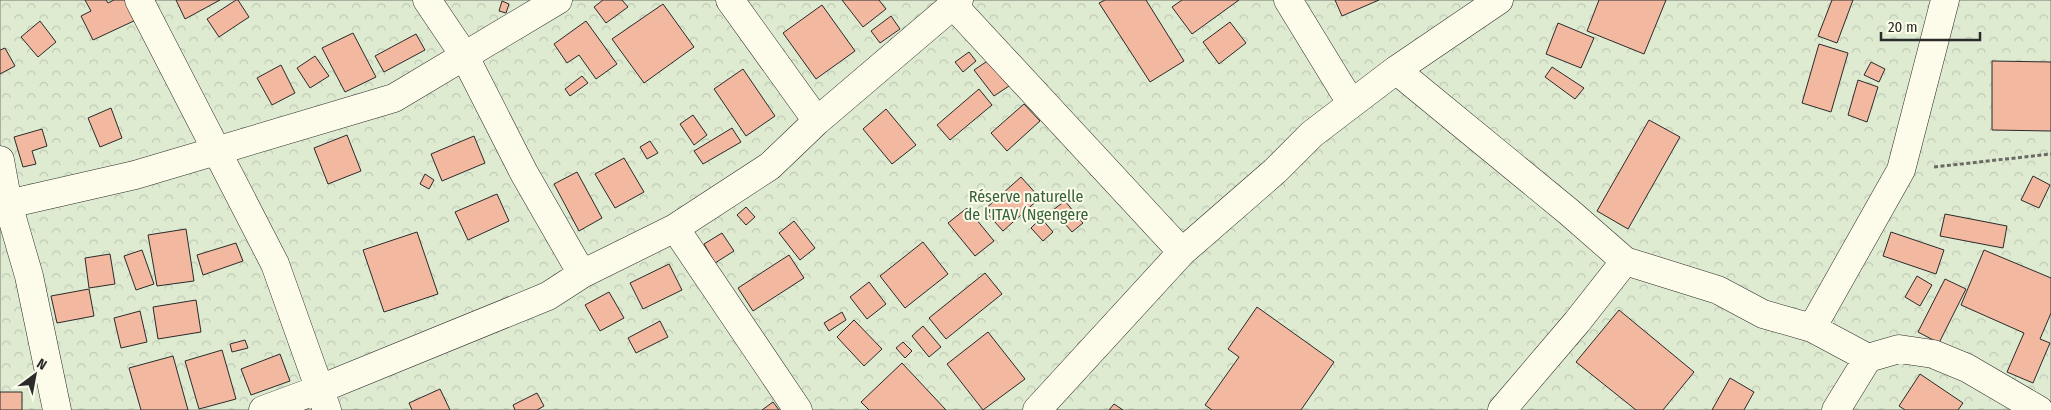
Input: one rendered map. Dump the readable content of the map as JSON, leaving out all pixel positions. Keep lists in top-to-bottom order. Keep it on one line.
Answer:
{"parks":["Réserve naturelle de l'ITAV (Ngengere"],"scale_bar":"20 m","north":"top right"}
